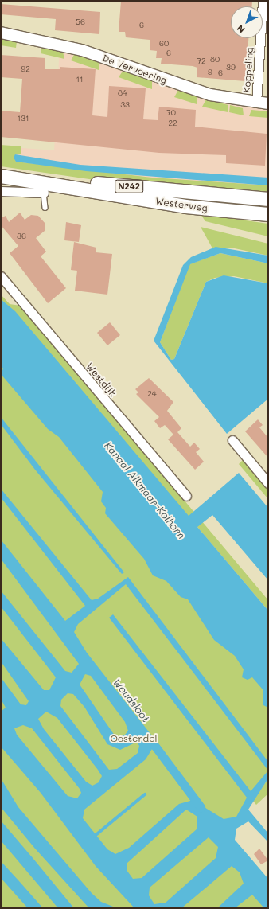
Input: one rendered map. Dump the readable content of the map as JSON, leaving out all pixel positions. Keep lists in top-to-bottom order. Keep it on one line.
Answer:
{"streets":{"main road":["N242","Westerweg"],"street":["De Vervoering","Koppeling","Westdijk"]},"crossings":[["De Vervoering","Koppeling"]],"water":["Kanaal Alkmaar-Kolhorn","Woudsloot"],"parks":["Oosterdel"],"house_numbers":["56","6","60","6","80","72","39","92","9","6","11","84","33","70","131","22","36","24"],"north":"bottom left"}
